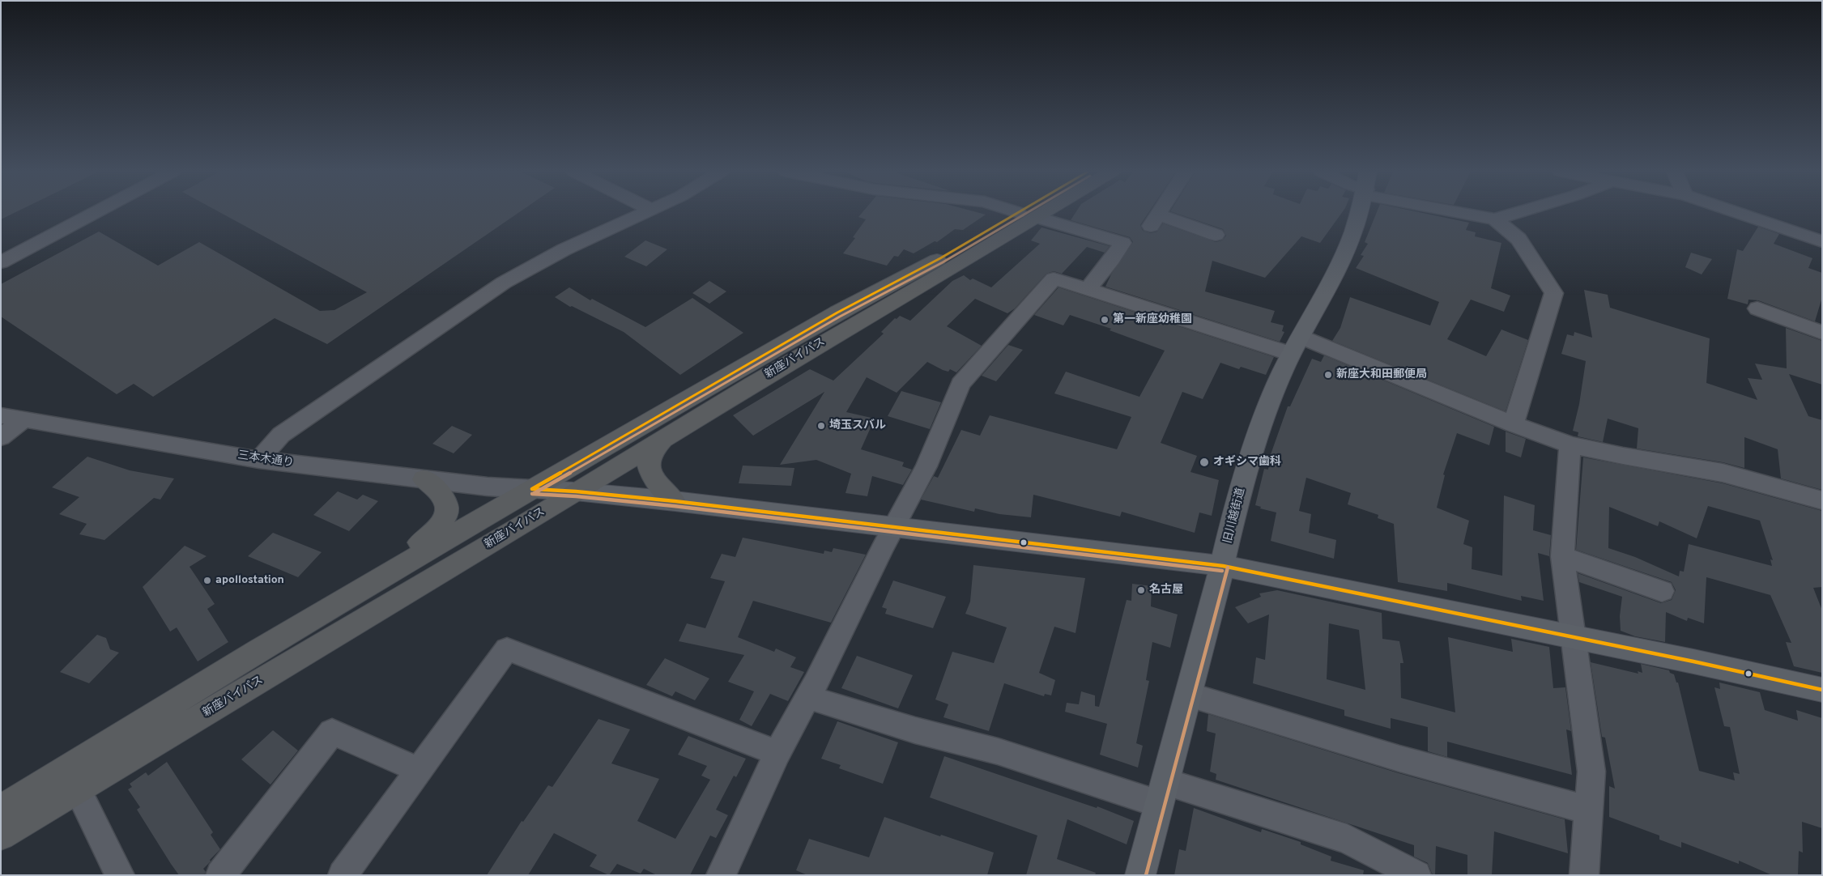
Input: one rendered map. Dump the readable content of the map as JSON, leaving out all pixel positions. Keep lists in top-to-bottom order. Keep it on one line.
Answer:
{"streets":{"highway":["新座バイパス"],"main road":["旧川越街道"],"street":["三本木通り"]},"crossings":[["新座バイパス","三本木通り"]],"places":["第一新座幼稚園","新座大和田郵便局","埼玉スバル","オギシマ歯科","apollostation","名古屋"]}
